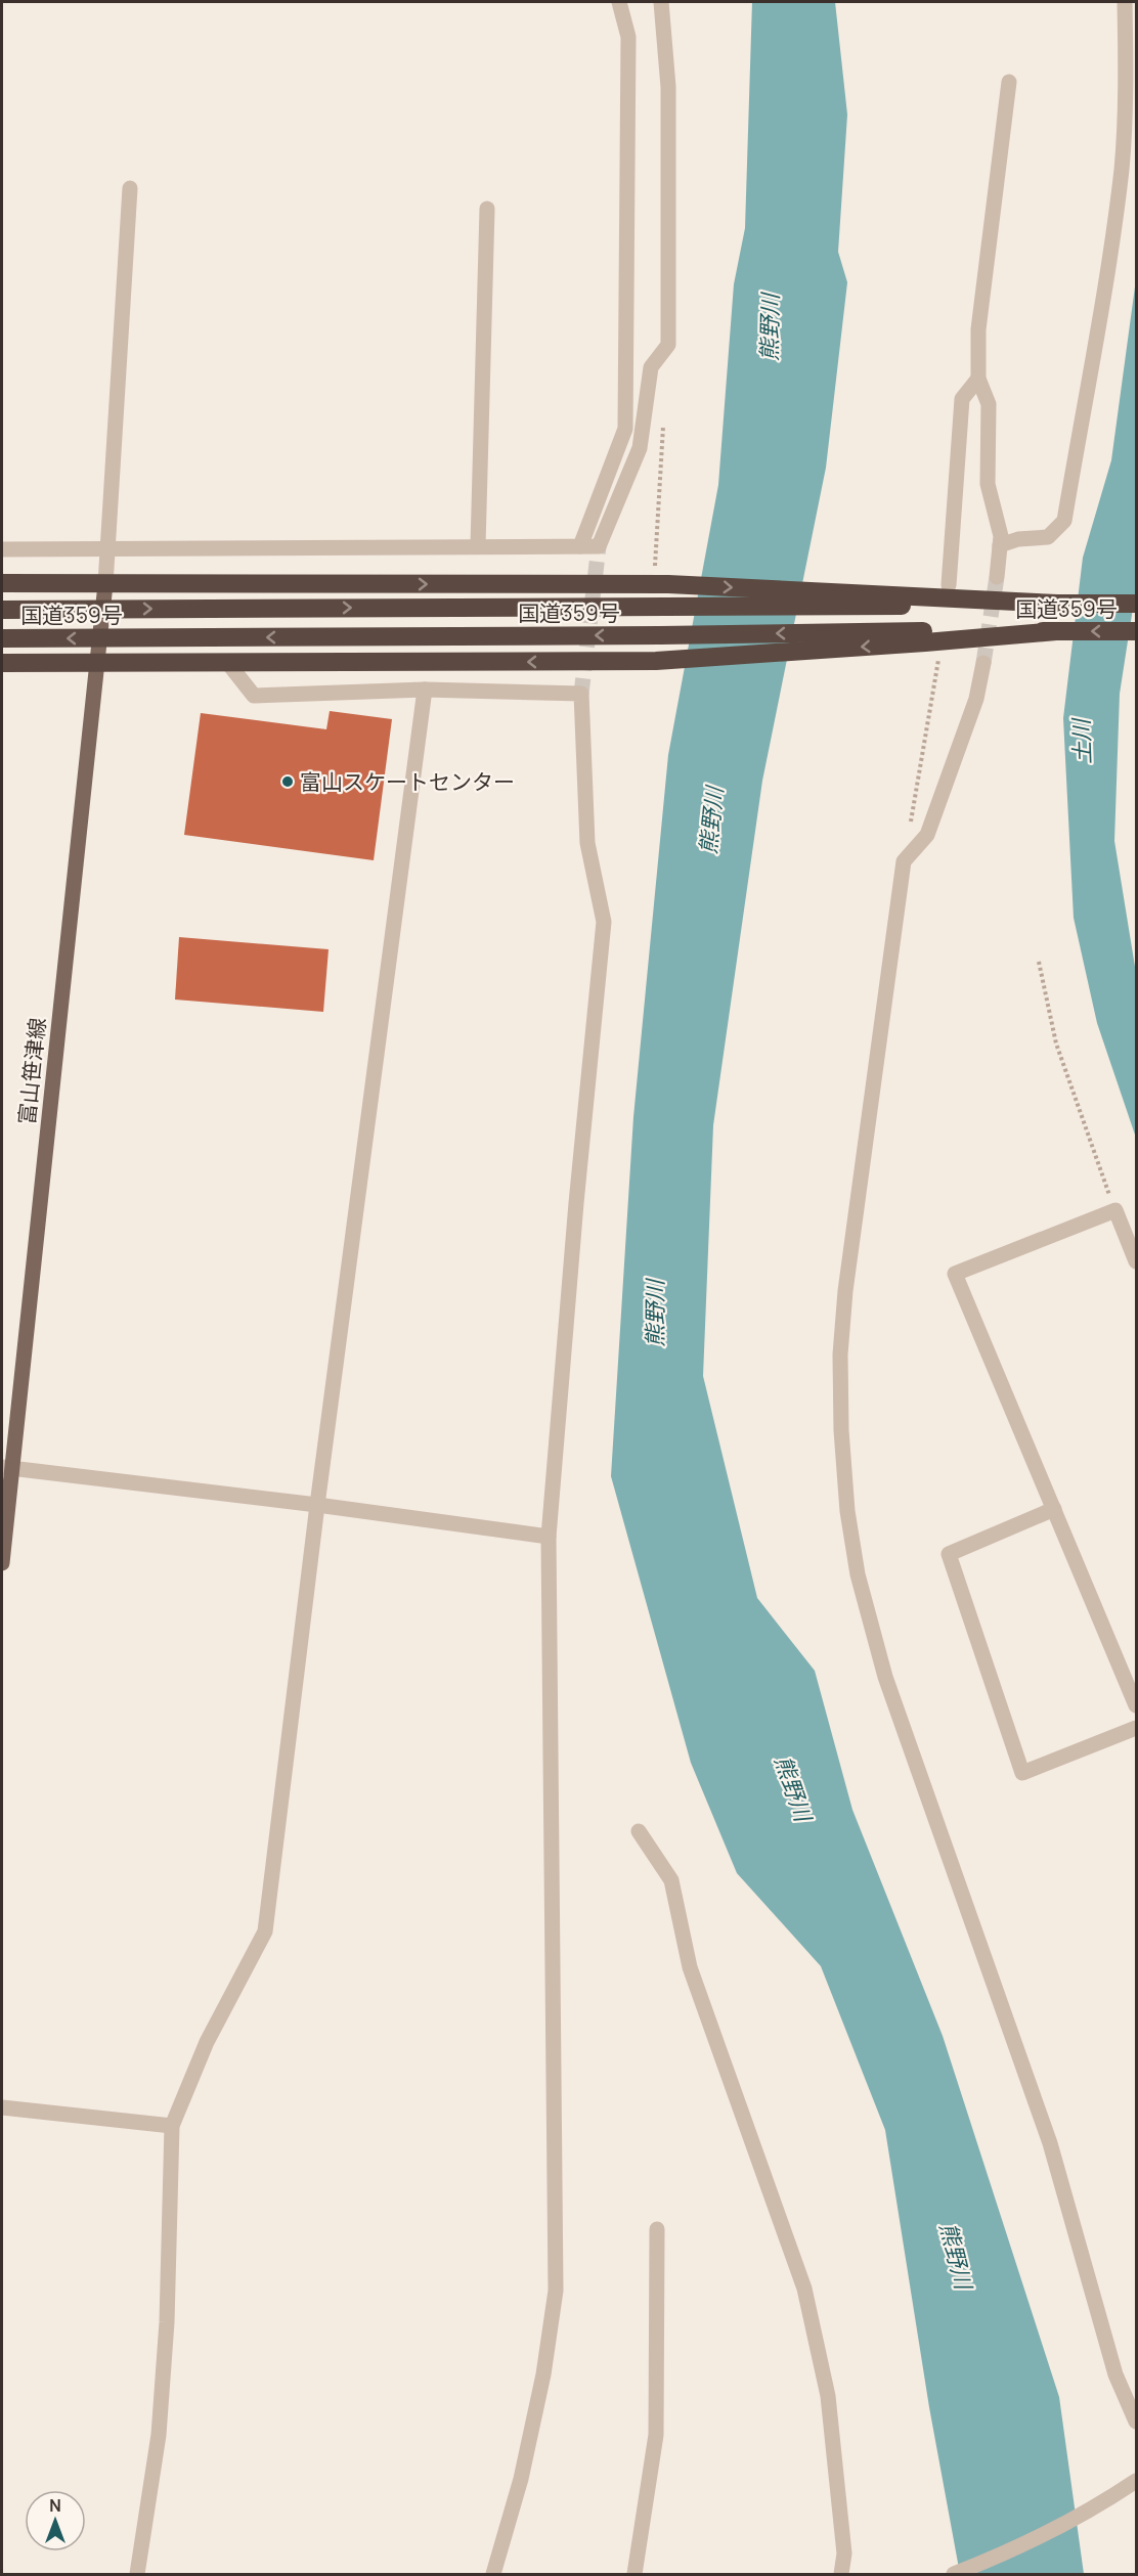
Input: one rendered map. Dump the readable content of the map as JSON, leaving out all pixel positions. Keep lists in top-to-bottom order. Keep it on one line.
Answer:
{"streets":{"highway":["国道359号"],"main road":["富山笹津線"]},"water":["熊野川","土川"],"places":["富山スケートセンター"],"north":"top"}
